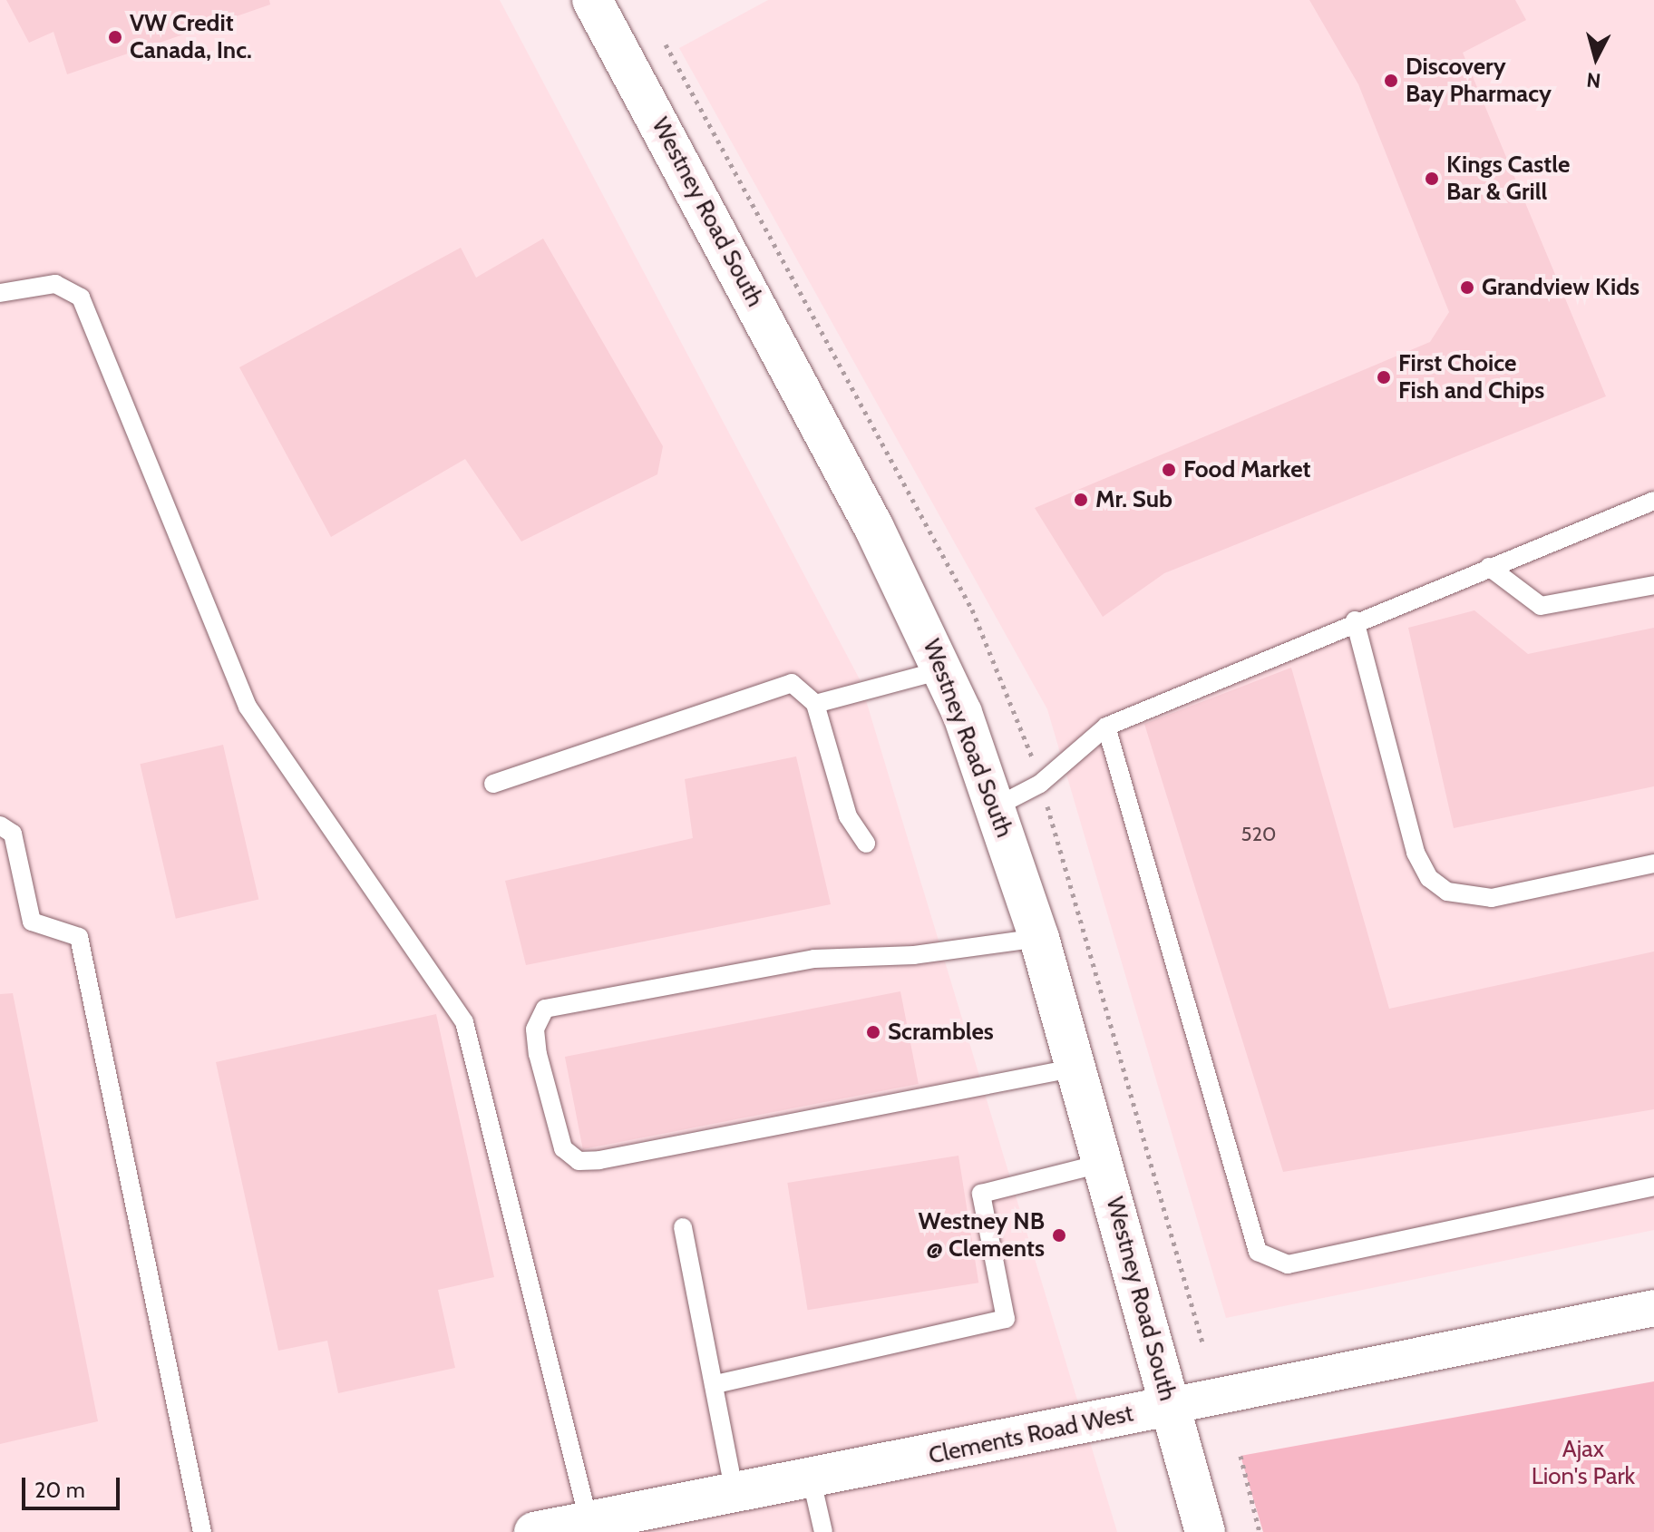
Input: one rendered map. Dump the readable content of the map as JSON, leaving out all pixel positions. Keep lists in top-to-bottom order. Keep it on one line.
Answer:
{"streets":{"main road":["Westney Road South","Clements Road West"]},"crossings":[["Westney Road South","Clements Road West"]],"parks":["Ajax Lion's Park"],"places":["VW Credit Canada, Inc.","Discovery Bay Pharmacy","Kings Castle Bar & Grill","Grandview Kids","First Choice Fish and Chips","Food Market","Mr. Sub","Scrambles","Westney NB @ Clements"],"house_numbers":["520"],"scale_bar":"20 m","north":"bottom"}
